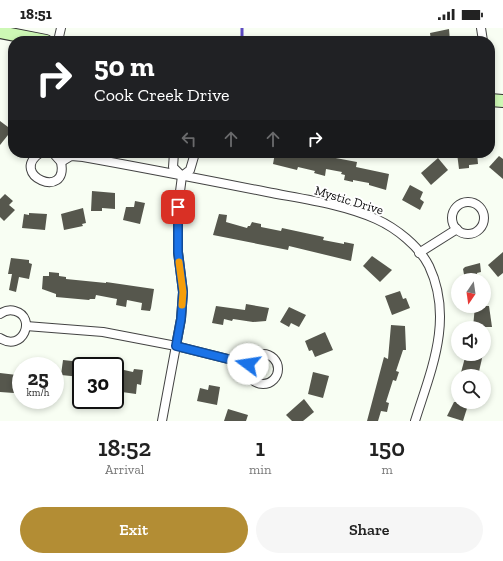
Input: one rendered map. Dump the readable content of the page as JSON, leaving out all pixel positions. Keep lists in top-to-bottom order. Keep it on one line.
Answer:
{"streets":{"street":["Mystic Drive"]},"north":"bottom","page":{"status":"18:51","turn":["50 m","Cook Creek Drive"],"speed":"25 km/h","limit":"30","eta":["18:52","Arrival","1","min","150","m"],"buttons":["Exit","Share"]}}
